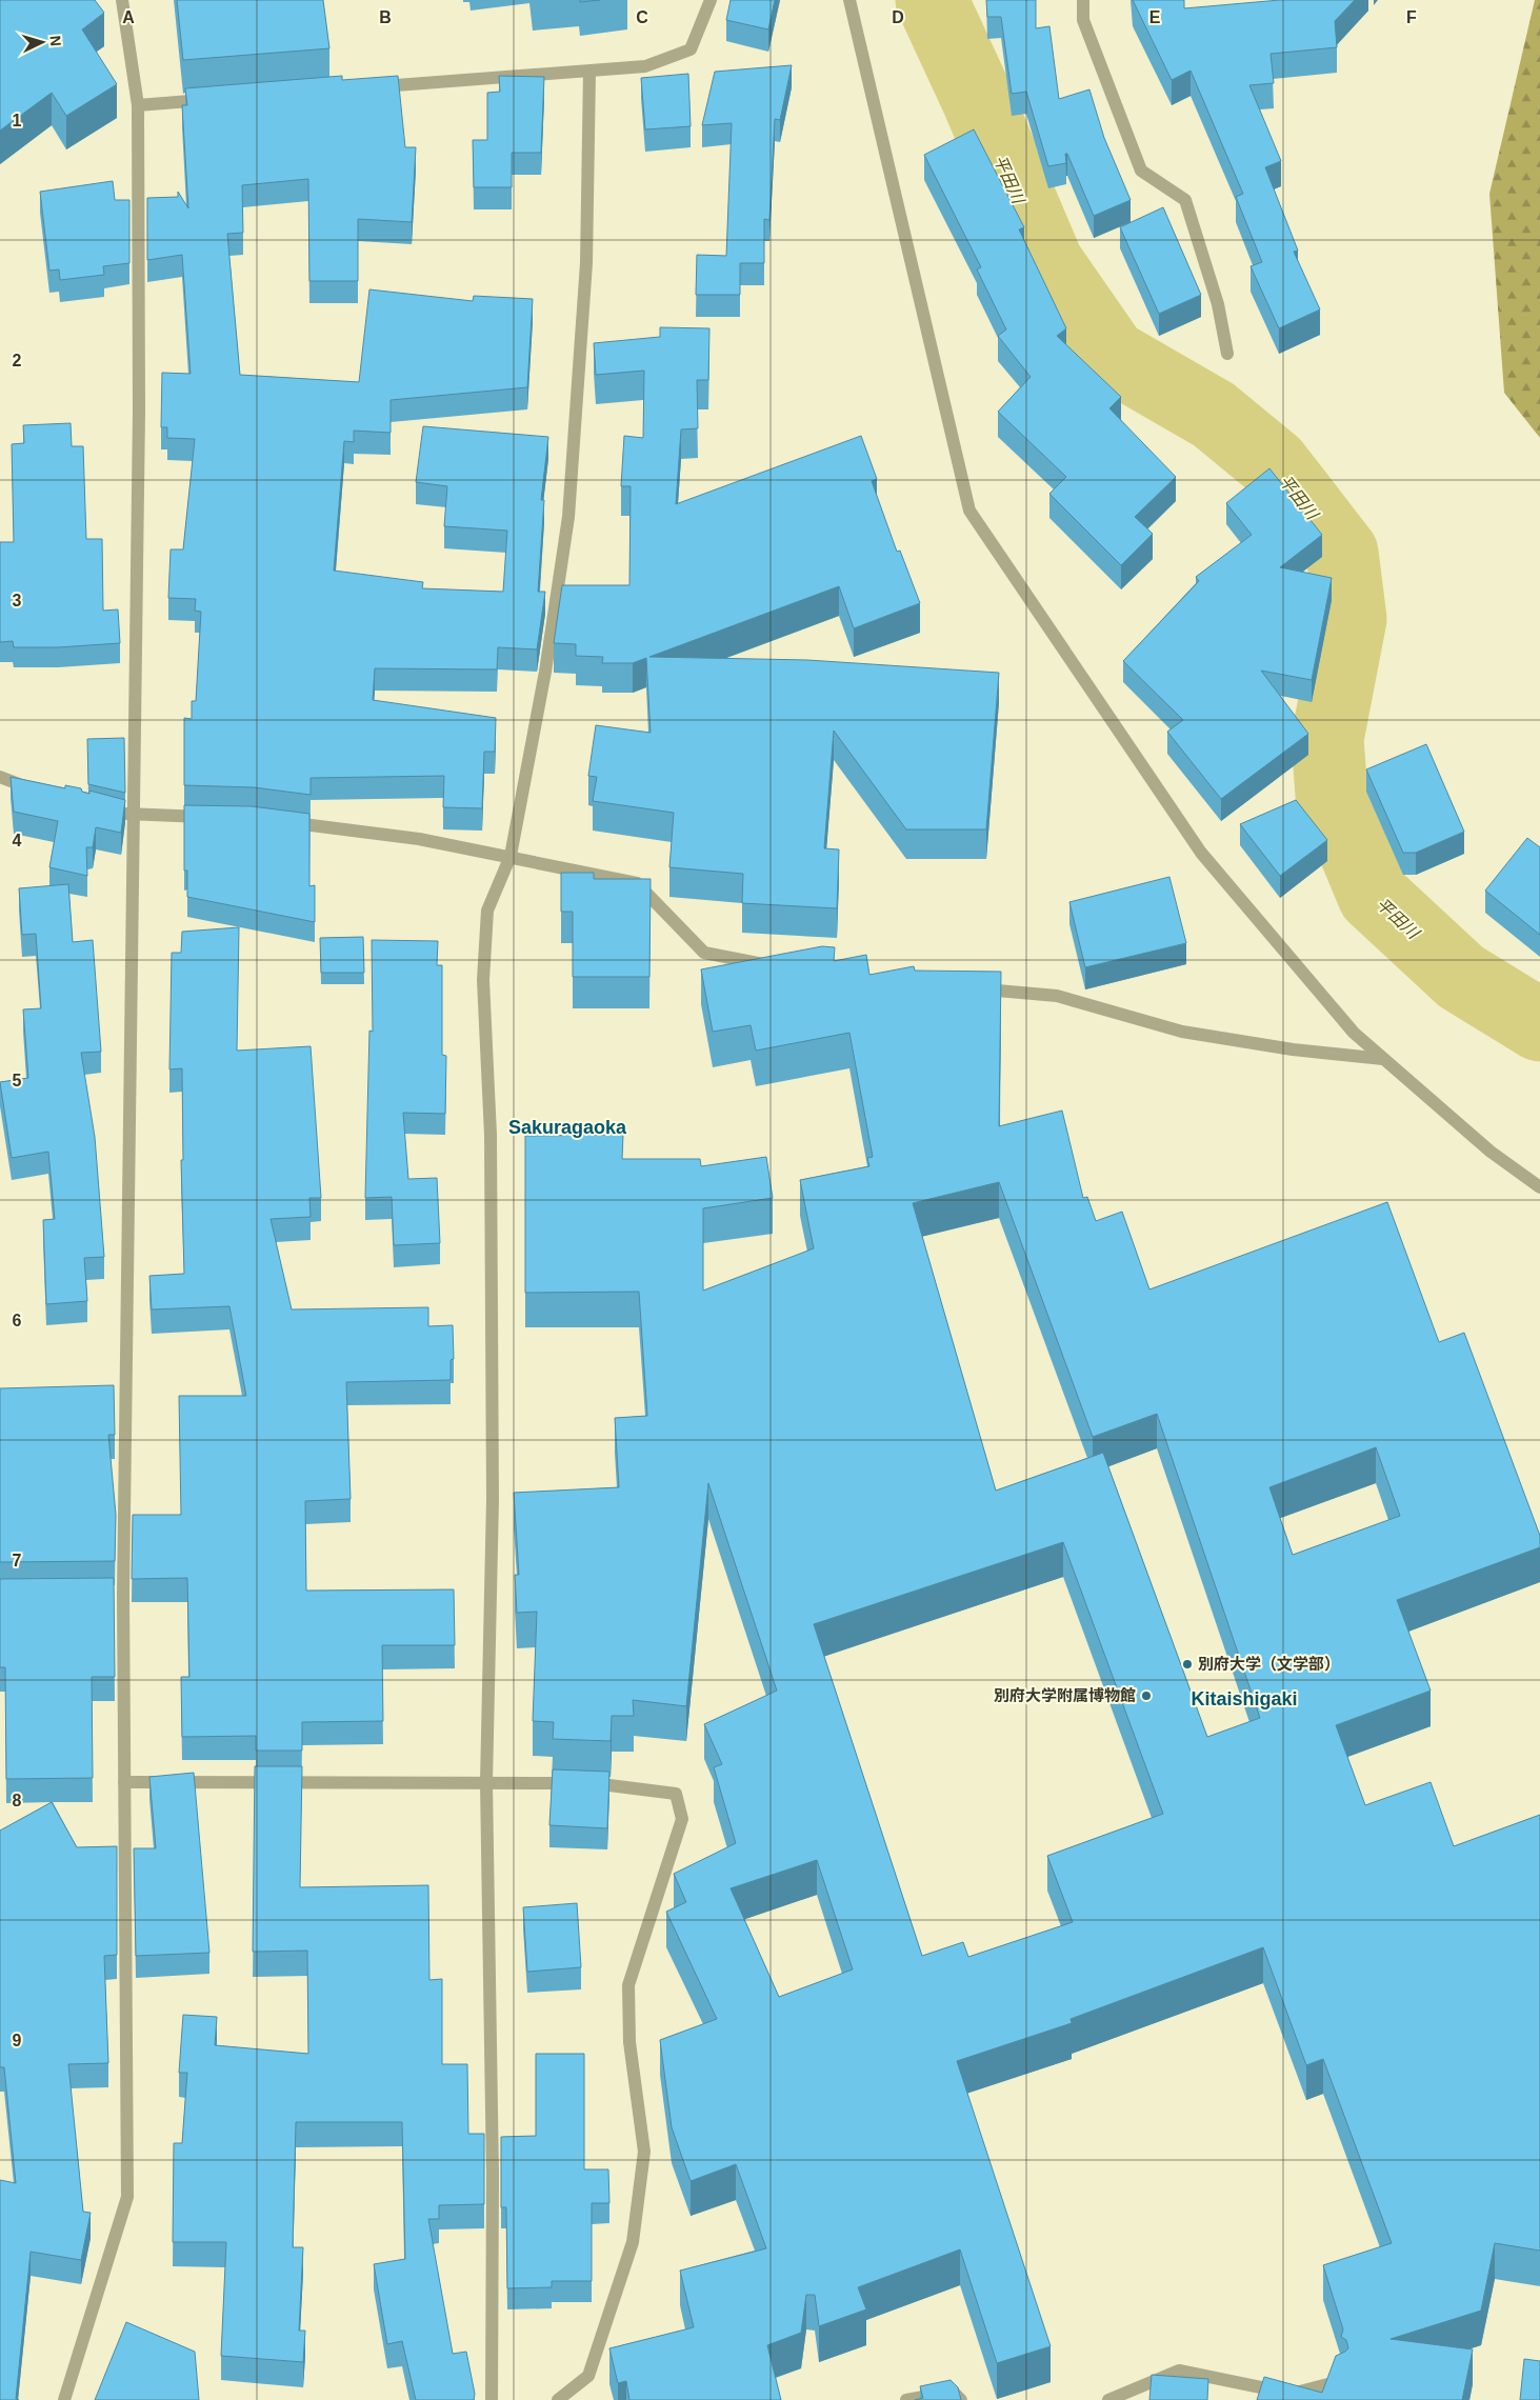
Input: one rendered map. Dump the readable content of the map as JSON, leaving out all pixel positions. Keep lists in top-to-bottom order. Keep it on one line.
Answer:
{"districts":["Sakuragaoka","Kitaishigaki"],"water":["平田川"],"places":["別府大学（文学部）","別府大学附属博物館"],"north":"right","grid":{"columns":["A","B","C","D","E","F"],"rows":["1","2","3","4","5","6","7","8","9"]}}
